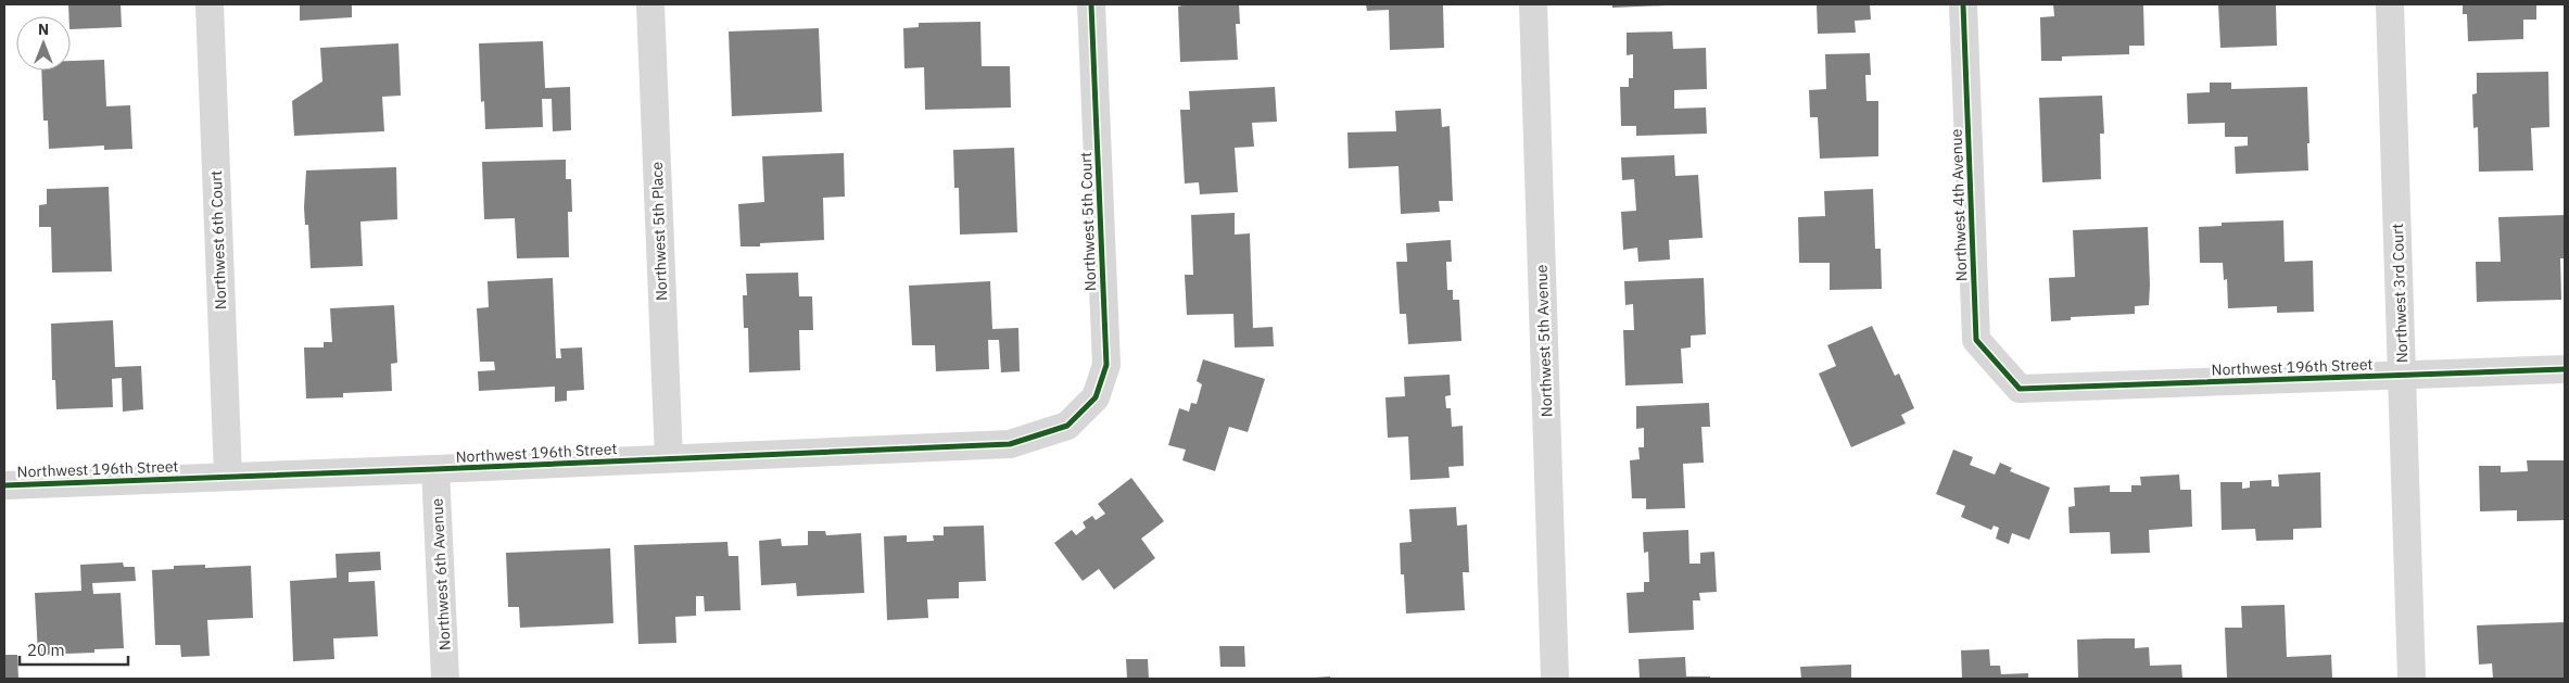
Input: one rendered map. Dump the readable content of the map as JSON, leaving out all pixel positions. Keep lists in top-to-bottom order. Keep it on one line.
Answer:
{"streets":{"street":["Northwest 4th Avenue","Northwest 5th Court","Northwest 5th Place","Northwest 6th Court","Northwest 3rd Court","Northwest 5th Avenue","Northwest 196th Street","Northwest 6th Avenue"]},"crossings":[["Northwest 4th Avenue","Northwest 196th Street"],["Northwest 5th Court","Northwest 196th Street"],["Northwest 5th Place","Northwest 196th Street"],["Northwest 6th Court","Northwest 196th Street"],["Northwest 3rd Court","Northwest 196th Street"],["Northwest 196th Street","Northwest 6th Avenue"]],"scale_bar":"20 m","north":"top"}
